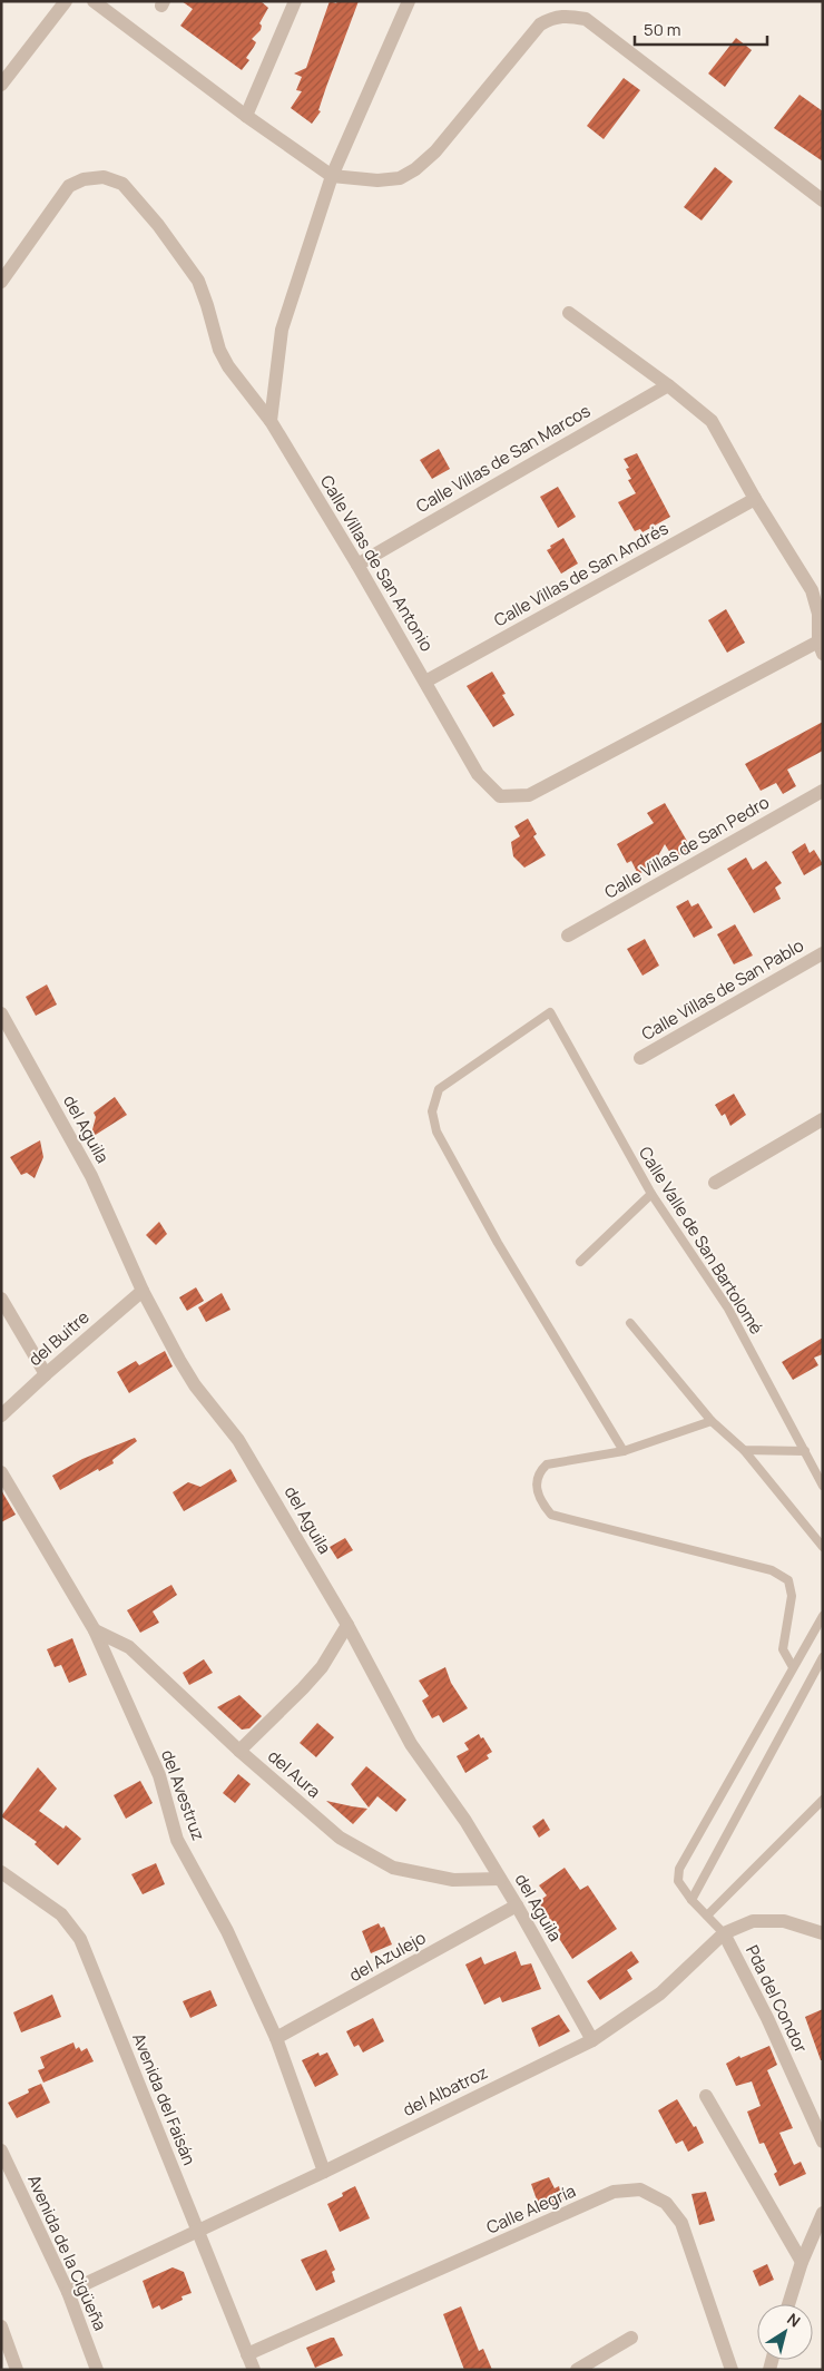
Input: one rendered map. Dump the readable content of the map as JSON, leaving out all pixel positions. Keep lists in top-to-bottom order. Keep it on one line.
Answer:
{"streets":{"street":["Calle Villas de San Marcos","Calle Villas de San Antonio","Calle Villas de San Andrés","Calle Villas de San Pedro","Calle Villas de San Pablo","del Aguila","del Buitre","del Aura","del Avestruz","del Azulejo","Pda del Condor","del Albatroz","Avenida del Faisán","Calle Alegría","Avenida de la Cigüeña"],"lane":["Calle Valle de San Bartolomé"]},"crossings":[["Calle Villas de San Marcos","Calle Villas de San Antonio"],["Calle Villas de San Antonio","Calle Villas de San Andrés"],["del Aguila","del Buitre"],["del Aguila","del Aura"],["del Aguila","del Azulejo"],["del Aguila","del Albatroz"],["del Aura","del Avestruz"],["del Avestruz","del Azulejo"],["del Avestruz","del Albatroz"],["Pda del Condor","del Albatroz"],["del Albatroz","Avenida del Faisán"],["del Albatroz","Avenida de la Cigüeña"],["Avenida del Faisán","Calle Alegría"]],"scale_bar":"50 m","north":"top right"}
